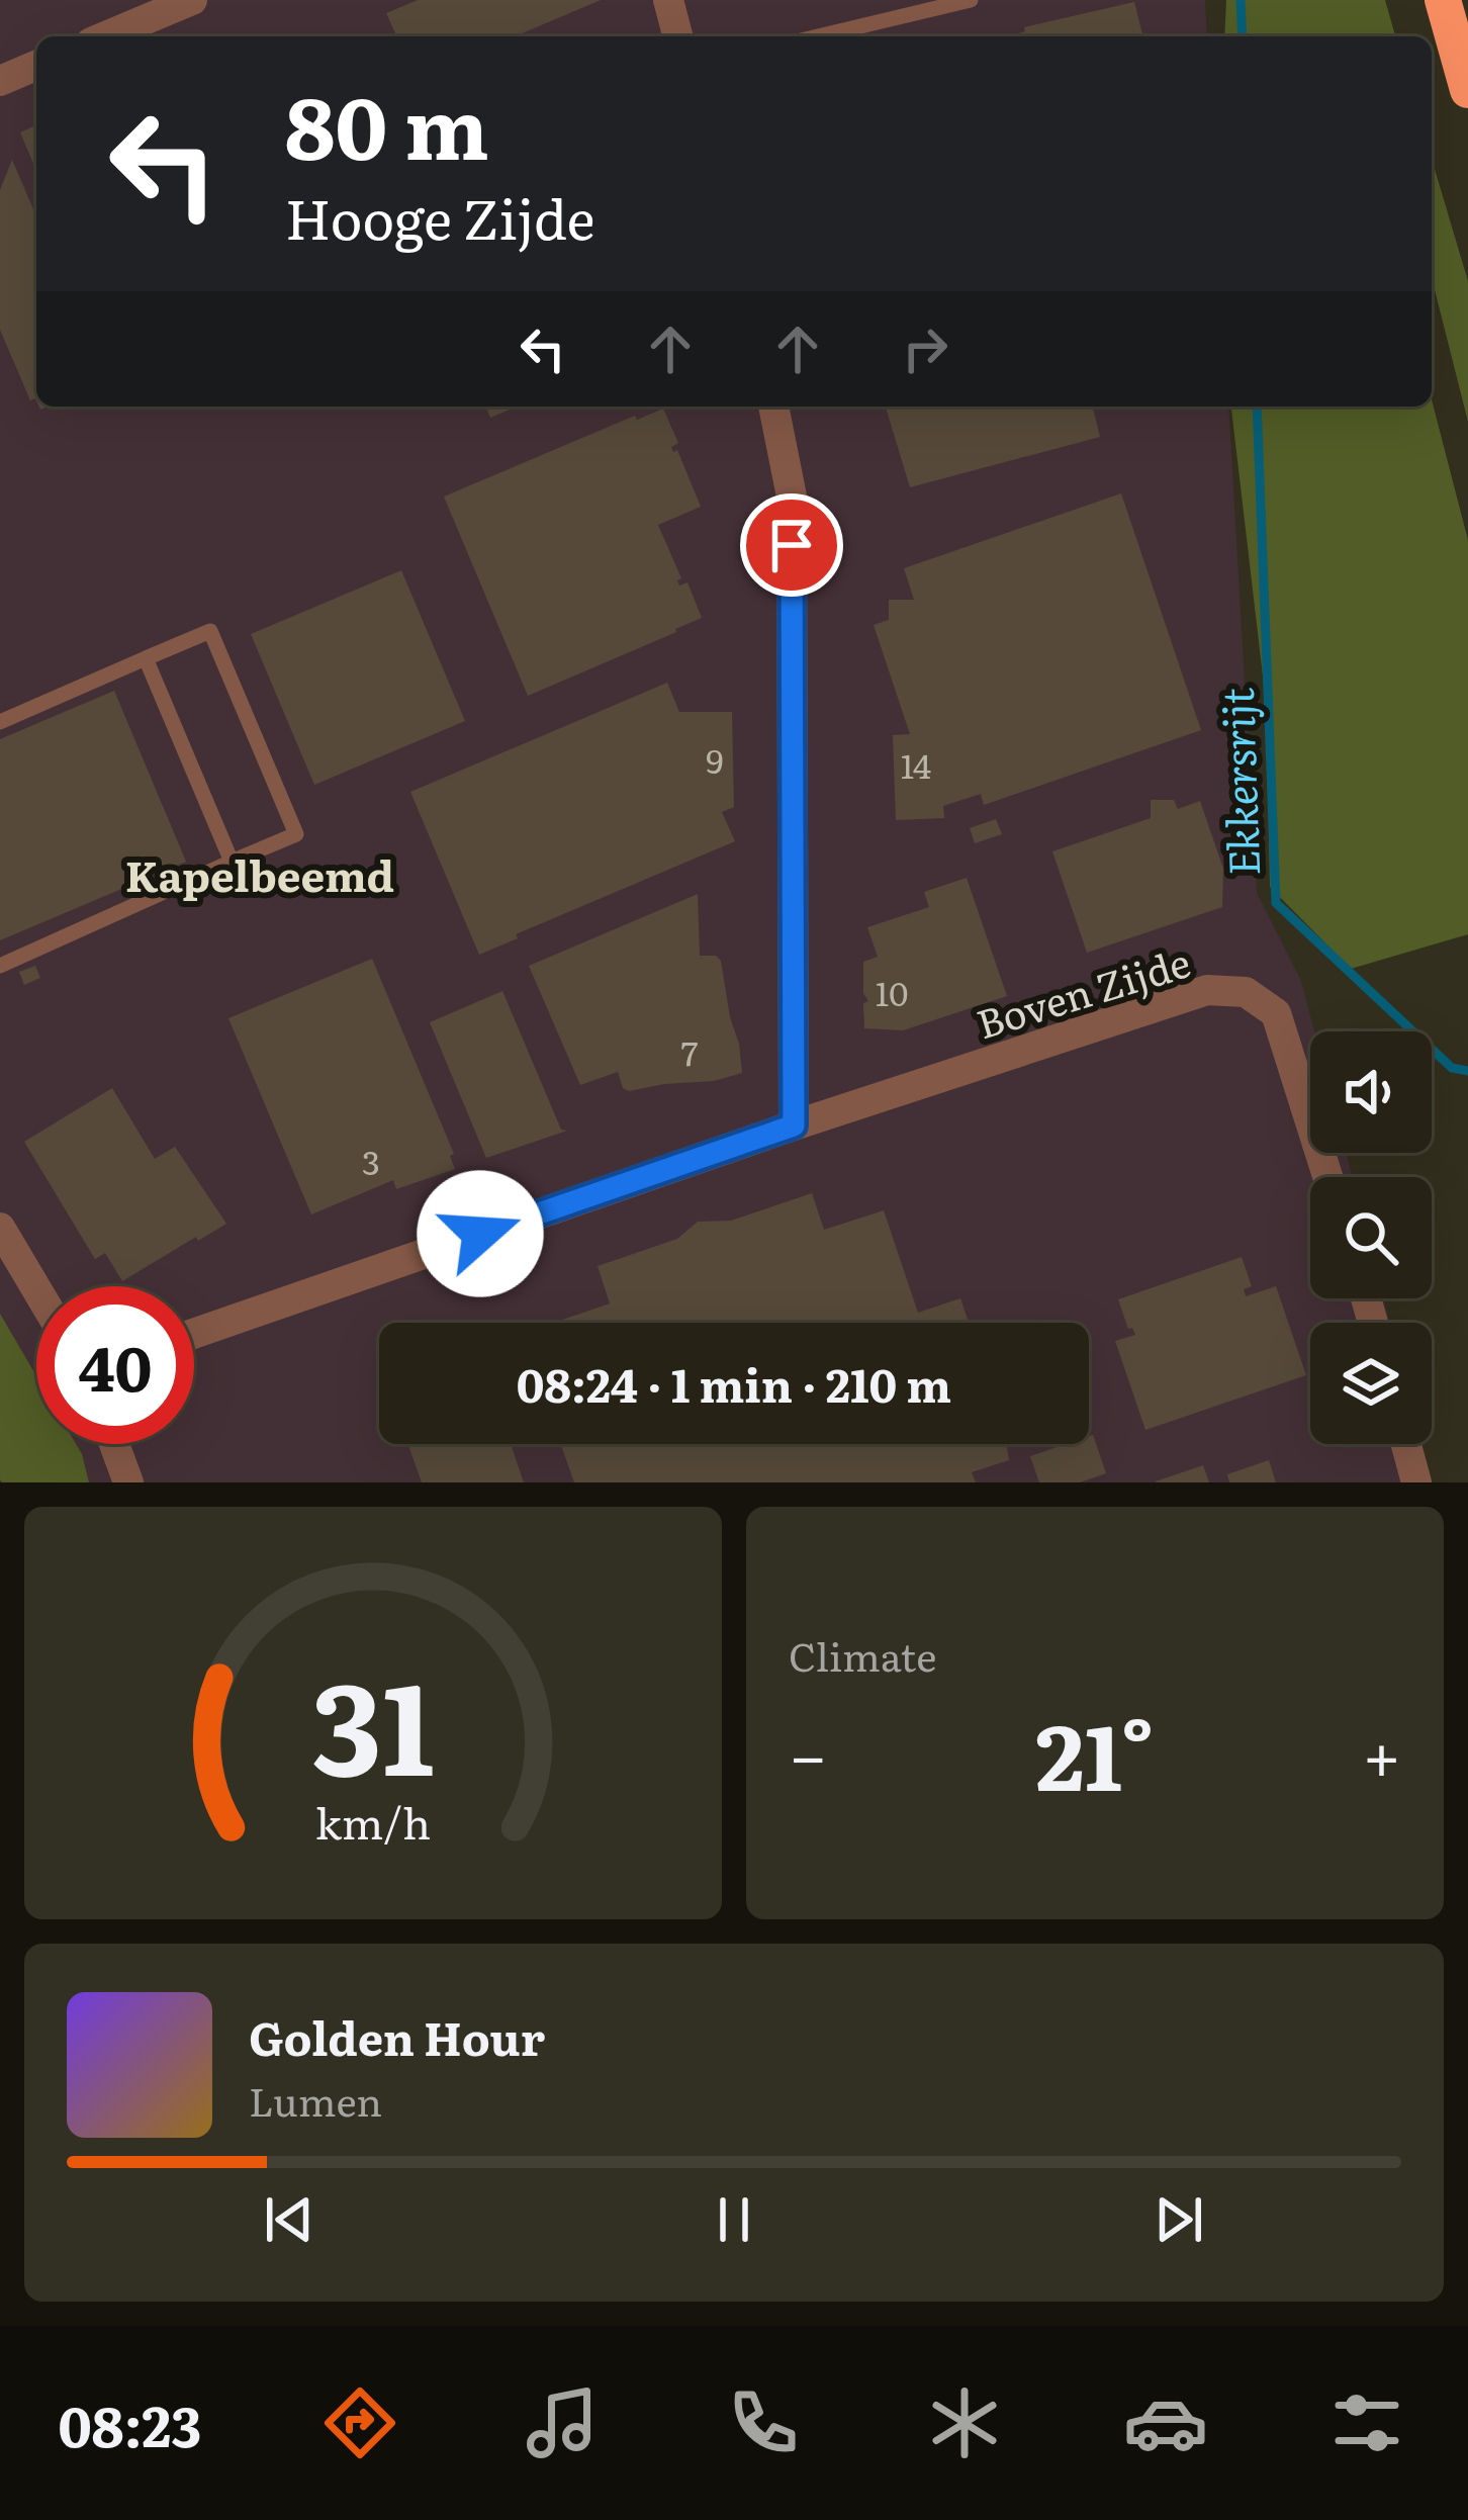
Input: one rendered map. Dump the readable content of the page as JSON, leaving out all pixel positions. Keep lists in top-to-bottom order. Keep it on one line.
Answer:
{"streets":{"street":["Boven Zijde"]},"districts":["Kapelbeemd"],"water":["Ekkersrijt"],"house_numbers":["9","14","10","7","3"],"page":{"turn":["80 m","Hooge Zijde"],"limit":"40","trip":"08:24 · 1 min · 210 m","tile":"Climate","heat":["−","21°","+"],"song":["Golden Hour","Lumen"],"tabs":"08:23","gauge":["31","km/h"]}}
